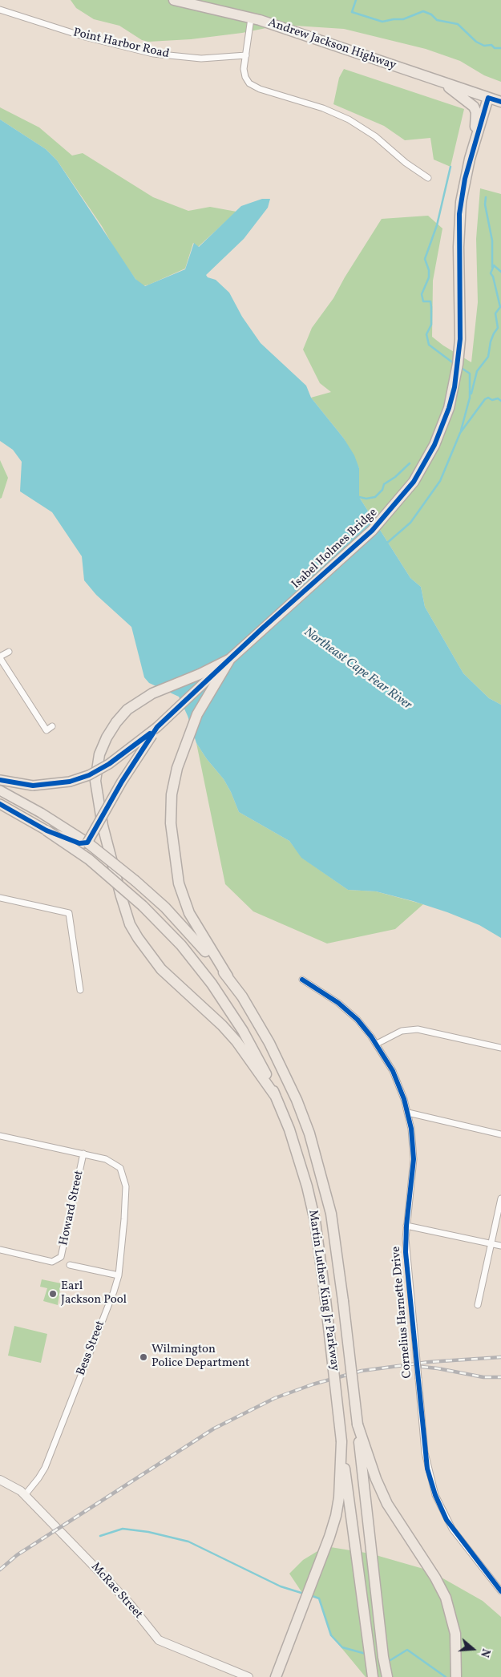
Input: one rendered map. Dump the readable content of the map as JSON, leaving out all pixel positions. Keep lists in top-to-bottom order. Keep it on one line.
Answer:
{"streets":{"highway":["Andrew Jackson Highway","Isabel Holmes Bridge","Martin Luther King Jr Parkway"],"street":["Point Harbor Road","Howard Street","Cornelius Harnette Drive","Bess Street","McRae Street"]},"crossings":[["Andrew Jackson Highway","Isabel Holmes Bridge"],["Isabel Holmes Bridge","Martin Luther King Jr Parkway"],["Howard Street","Bess Street"],["Bess Street","McRae Street"]],"water":["Northeast Cape Fear River"],"places":["Earl Jackson Pool","Wilmington Police Department"],"north":"right"}
